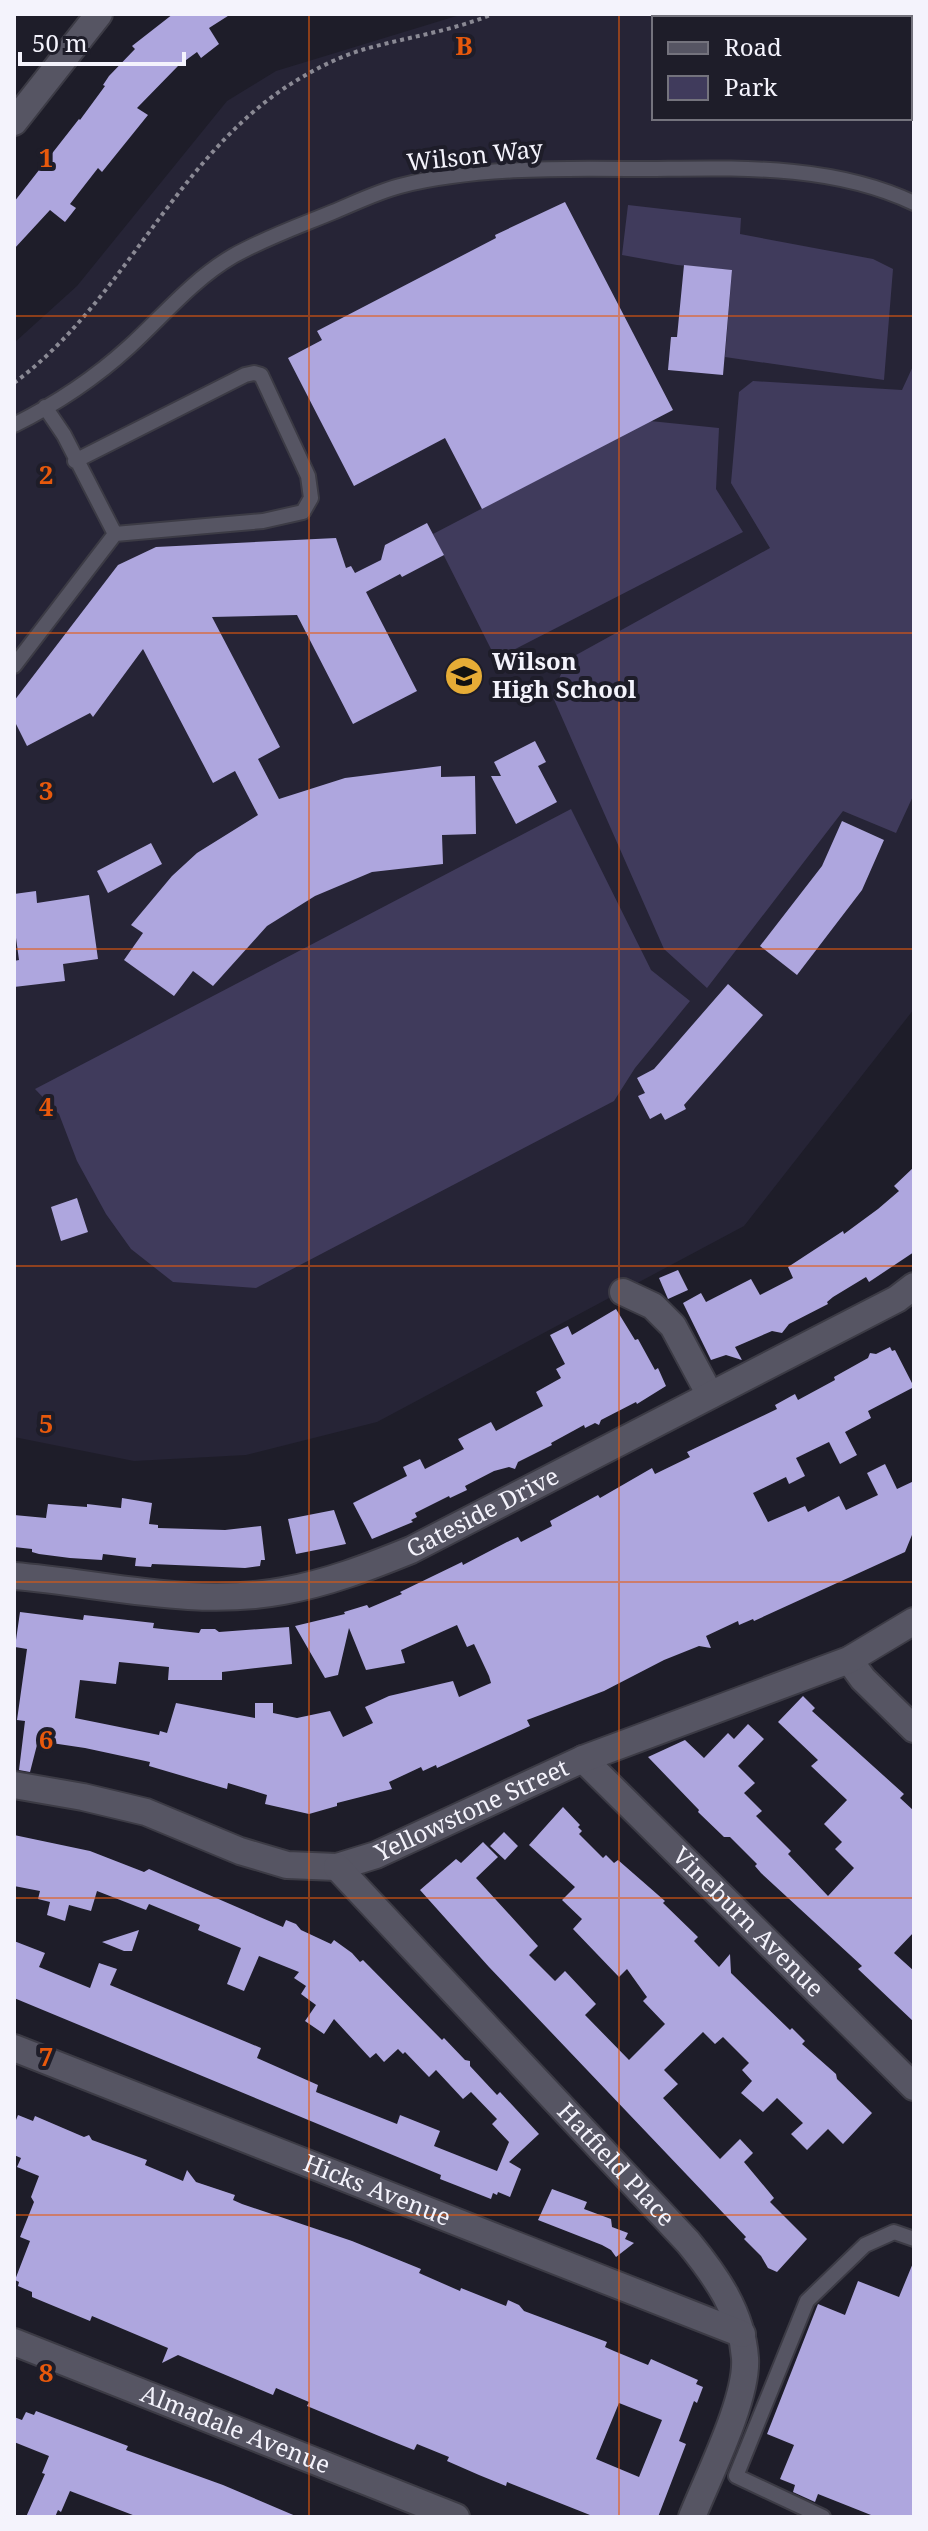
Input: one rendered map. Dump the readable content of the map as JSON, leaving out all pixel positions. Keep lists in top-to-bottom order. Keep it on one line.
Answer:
{"streets":{"street":["Gateside Drive","Yellowstone Street","Vineburn Avenue","Hatfield Place","Hicks Avenue","Almadale Avenue"],"lane":["Wilson Way"]},"crossings":[["Yellowstone Street","Vineburn Avenue"],["Yellowstone Street","Hatfield Place"],["Hatfield Place","Hicks Avenue"]],"places":{"school or university":["Wilson High School"]},"legend":["Road","Park"],"scale_bar":"50 m","grid":{"columns":["B"],"rows":["1","2","3","4","5","6","7","8"]}}
